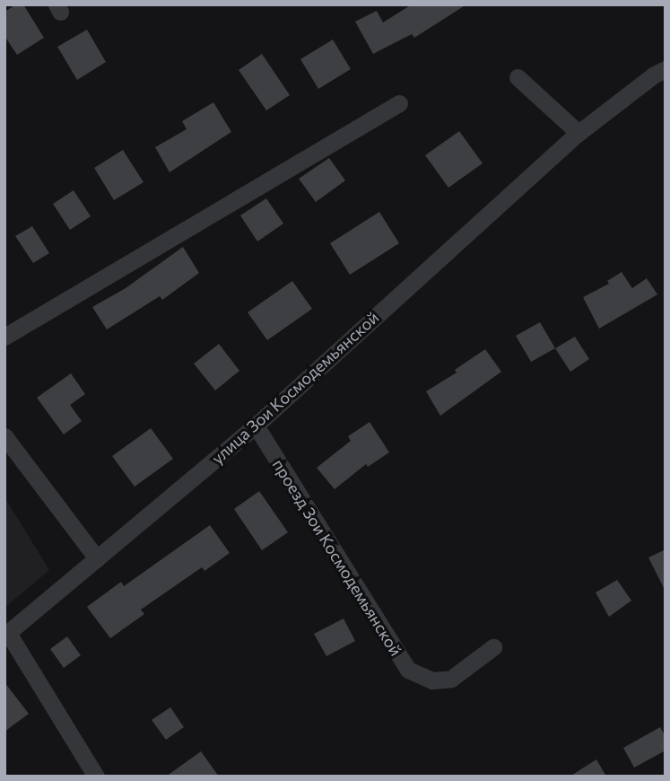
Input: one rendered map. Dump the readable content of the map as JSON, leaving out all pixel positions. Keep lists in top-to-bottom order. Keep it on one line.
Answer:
{"streets":{"street":["улица Зои Космодемьянской","проезд Зои Космодемьянской"]},"crossings":[["улица Зои Космодемьянской","проезд Зои Космодемьянской"]]}
